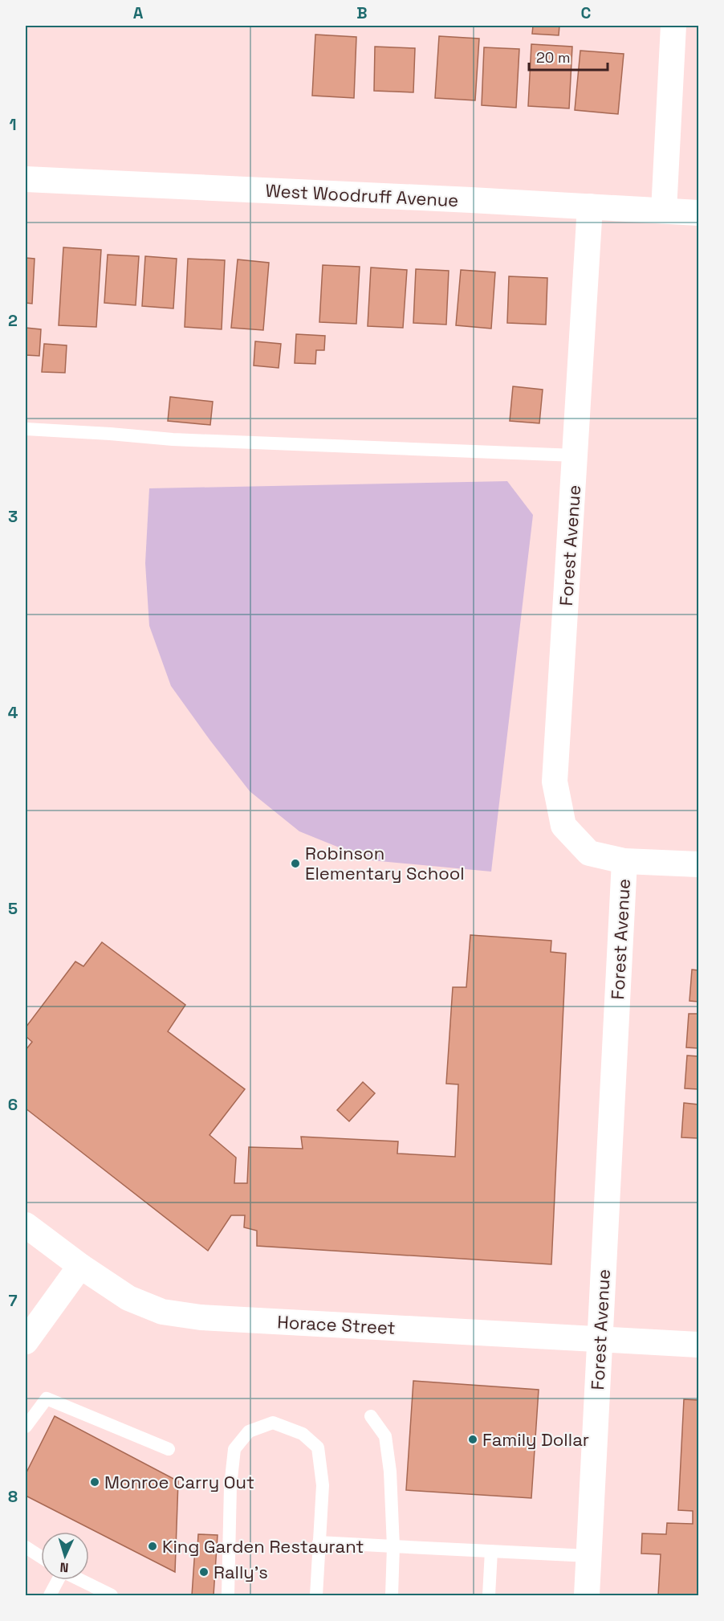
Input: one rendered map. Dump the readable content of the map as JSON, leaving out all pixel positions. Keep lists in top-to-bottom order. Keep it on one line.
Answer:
{"streets":{"street":["West Woodruff Avenue","Forest Avenue","Horace Street"]},"crossings":[["West Woodruff Avenue","Forest Avenue"],["Forest Avenue","Horace Street"]],"places":["Robinson Elementary School","Family Dollar","Monroe Carry Out","King Garden Restaurant","Rally's"],"scale_bar":"20 m","north":"bottom","grid":{"columns":["A","B","C"],"rows":["1","2","3","4","5","6","7","8"]}}
